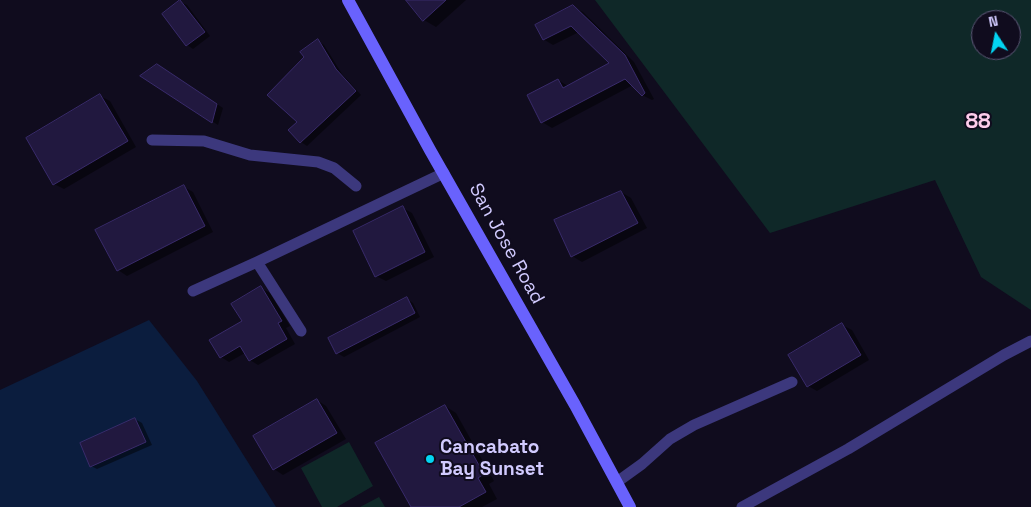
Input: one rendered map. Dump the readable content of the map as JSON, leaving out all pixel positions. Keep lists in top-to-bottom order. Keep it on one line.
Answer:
{"streets":{"main road":["San Jose Road"]},"districts":["88"],"places":["Cancabato Bay Sunset"],"north":"top"}
